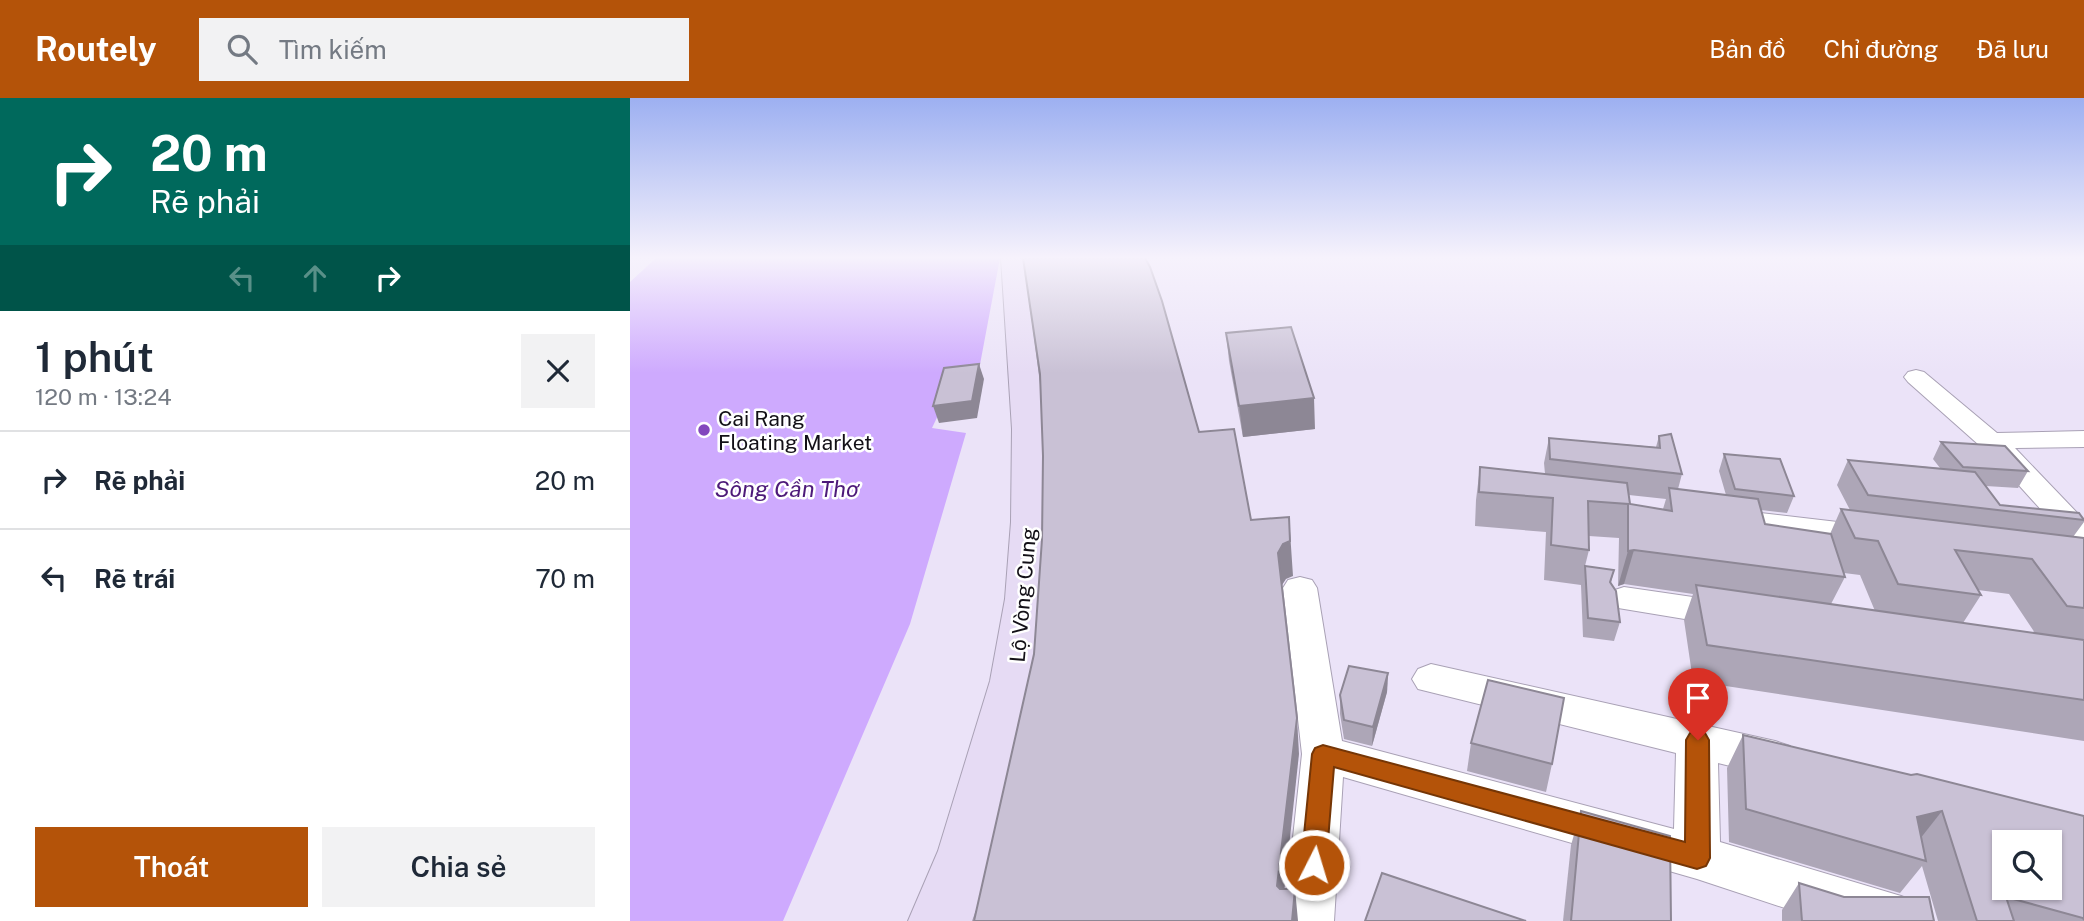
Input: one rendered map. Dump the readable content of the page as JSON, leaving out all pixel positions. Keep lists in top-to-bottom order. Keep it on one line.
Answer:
{"streets":{"main road":["Lộ Vòng Cung"]},"water":["Sông Cần Thơ"],"places":["Cai Rang Floating Market"],"page":{"header":"Routely","search":"Tìm kiếm","nav":["Bản đồ","Chỉ đường","Đã lưu"],"turn":["20 m","Rẽ phải"],"heading":["1 phút","120 m · 13:24"],"list":[{"name":"Rẽ phải","value":"20 m"},{"name":"Rẽ trái","value":"70 m"}],"buttons":["Thoát","Chia sẻ"]}}
